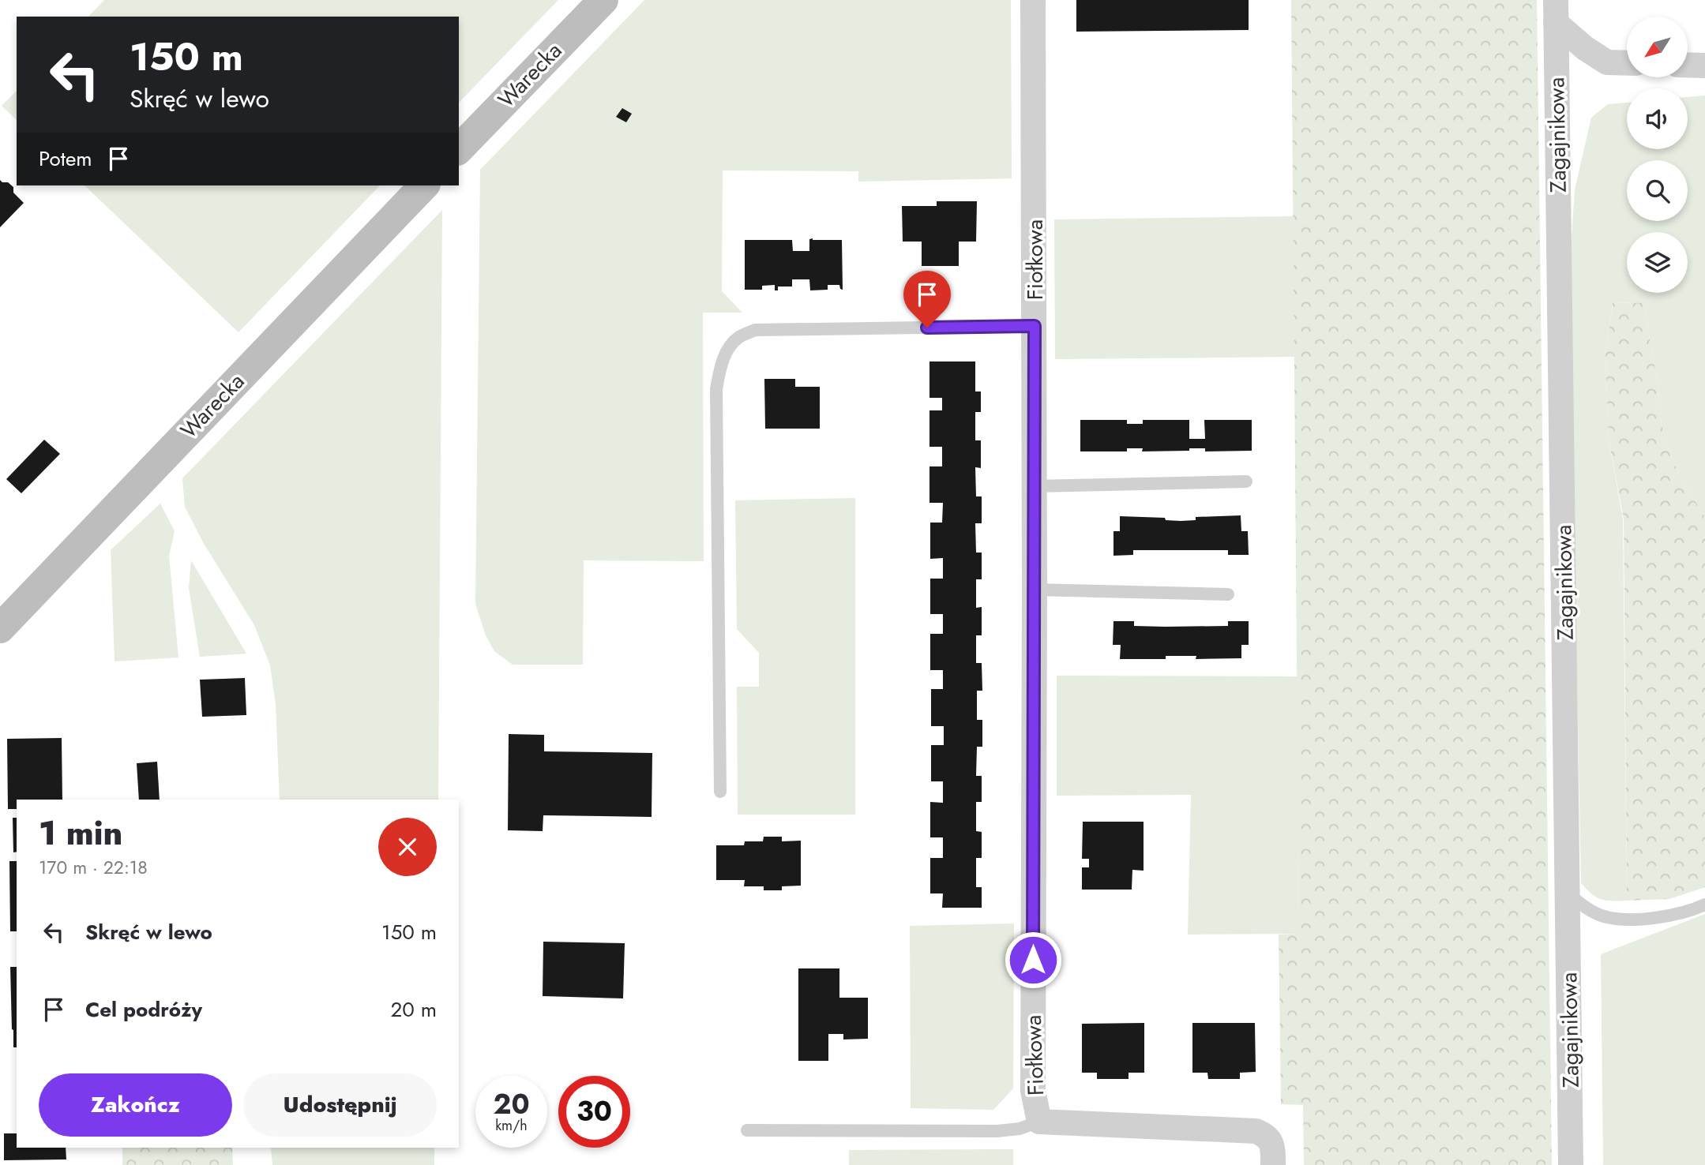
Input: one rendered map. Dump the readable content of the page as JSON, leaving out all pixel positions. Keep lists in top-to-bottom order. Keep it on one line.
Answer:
{"streets":{"street":["Warecka","Zagajnikowa","Fiołkowa"]},"north":"bottom left","page":{"turn":["150 m","Skręć w lewo"],"then":"Potem","heading":["1 min","170 m · 22:18"],"list":[{"name":"Skręć w lewo","value":"150 m"},{"name":"Cel podróży","value":"20 m"}],"buttons":["Zakończ","Udostępnij"],"speed":"20 km/h","limit":"30"}}
